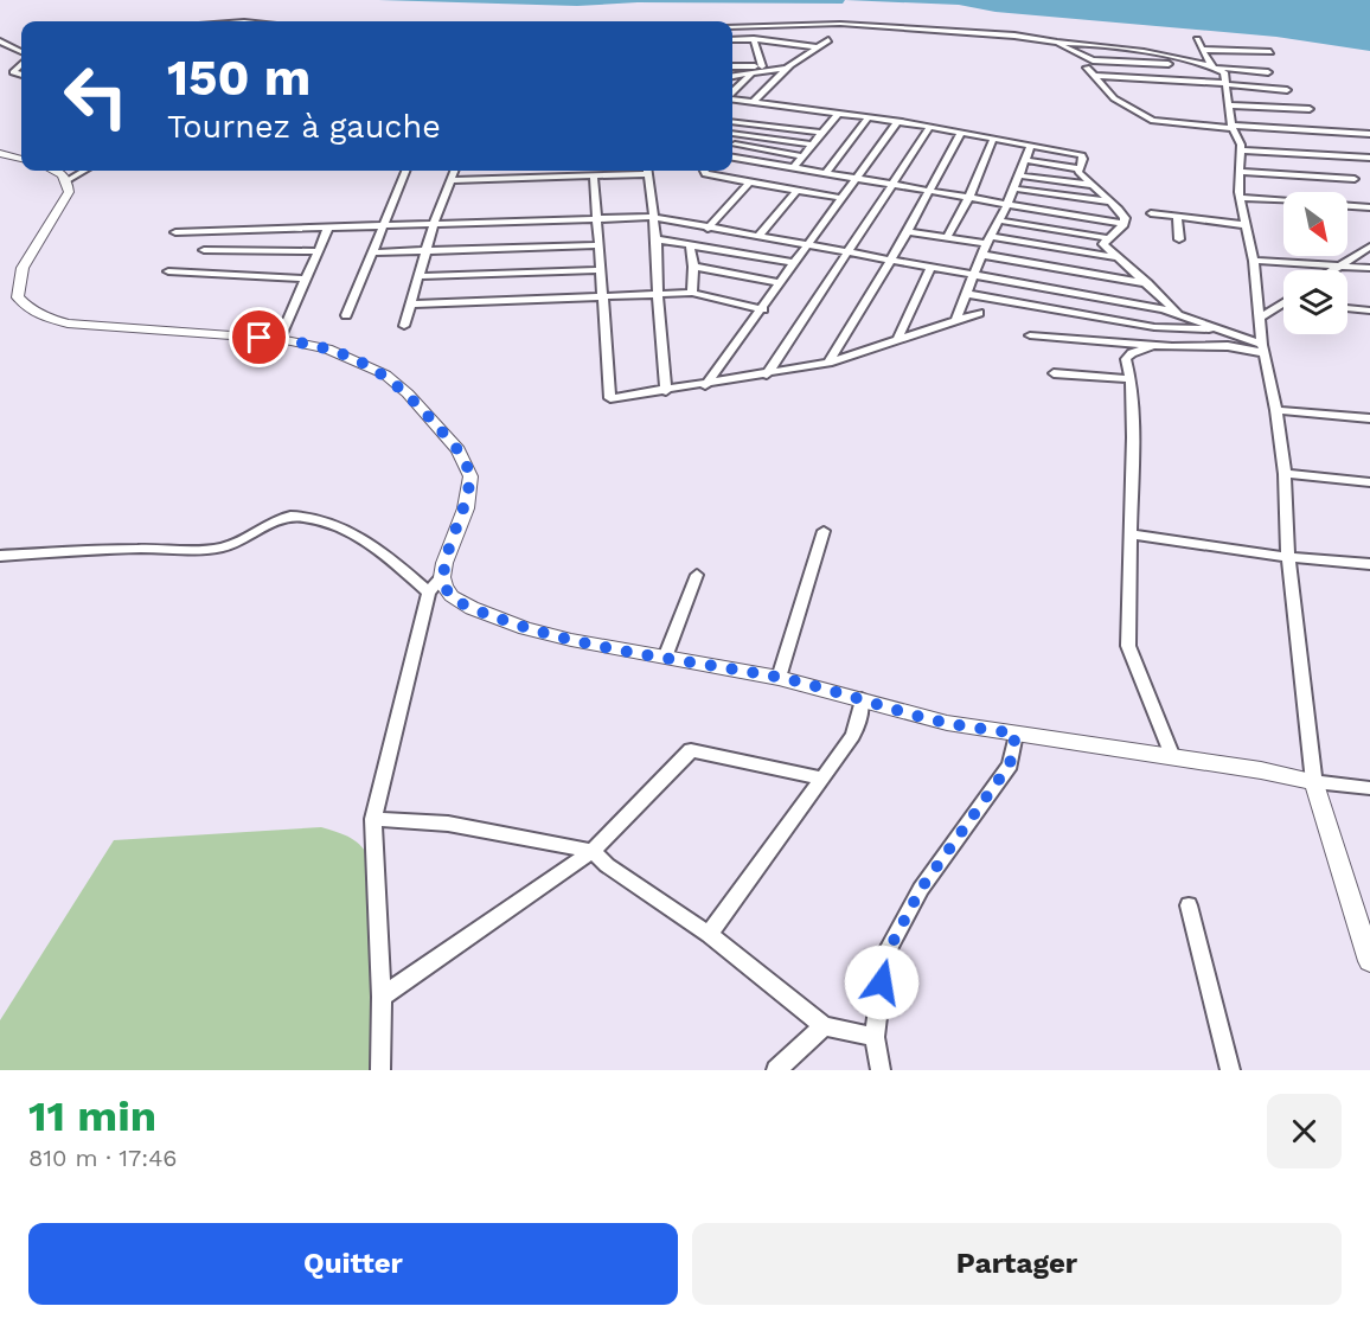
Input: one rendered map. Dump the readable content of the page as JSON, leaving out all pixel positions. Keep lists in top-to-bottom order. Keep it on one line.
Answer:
{"north":"bottom right","page":{"turn":["150 m","Tournez à gauche"],"heading":["11 min","810 m · 17:46"],"buttons":["Quitter","Partager"]}}
